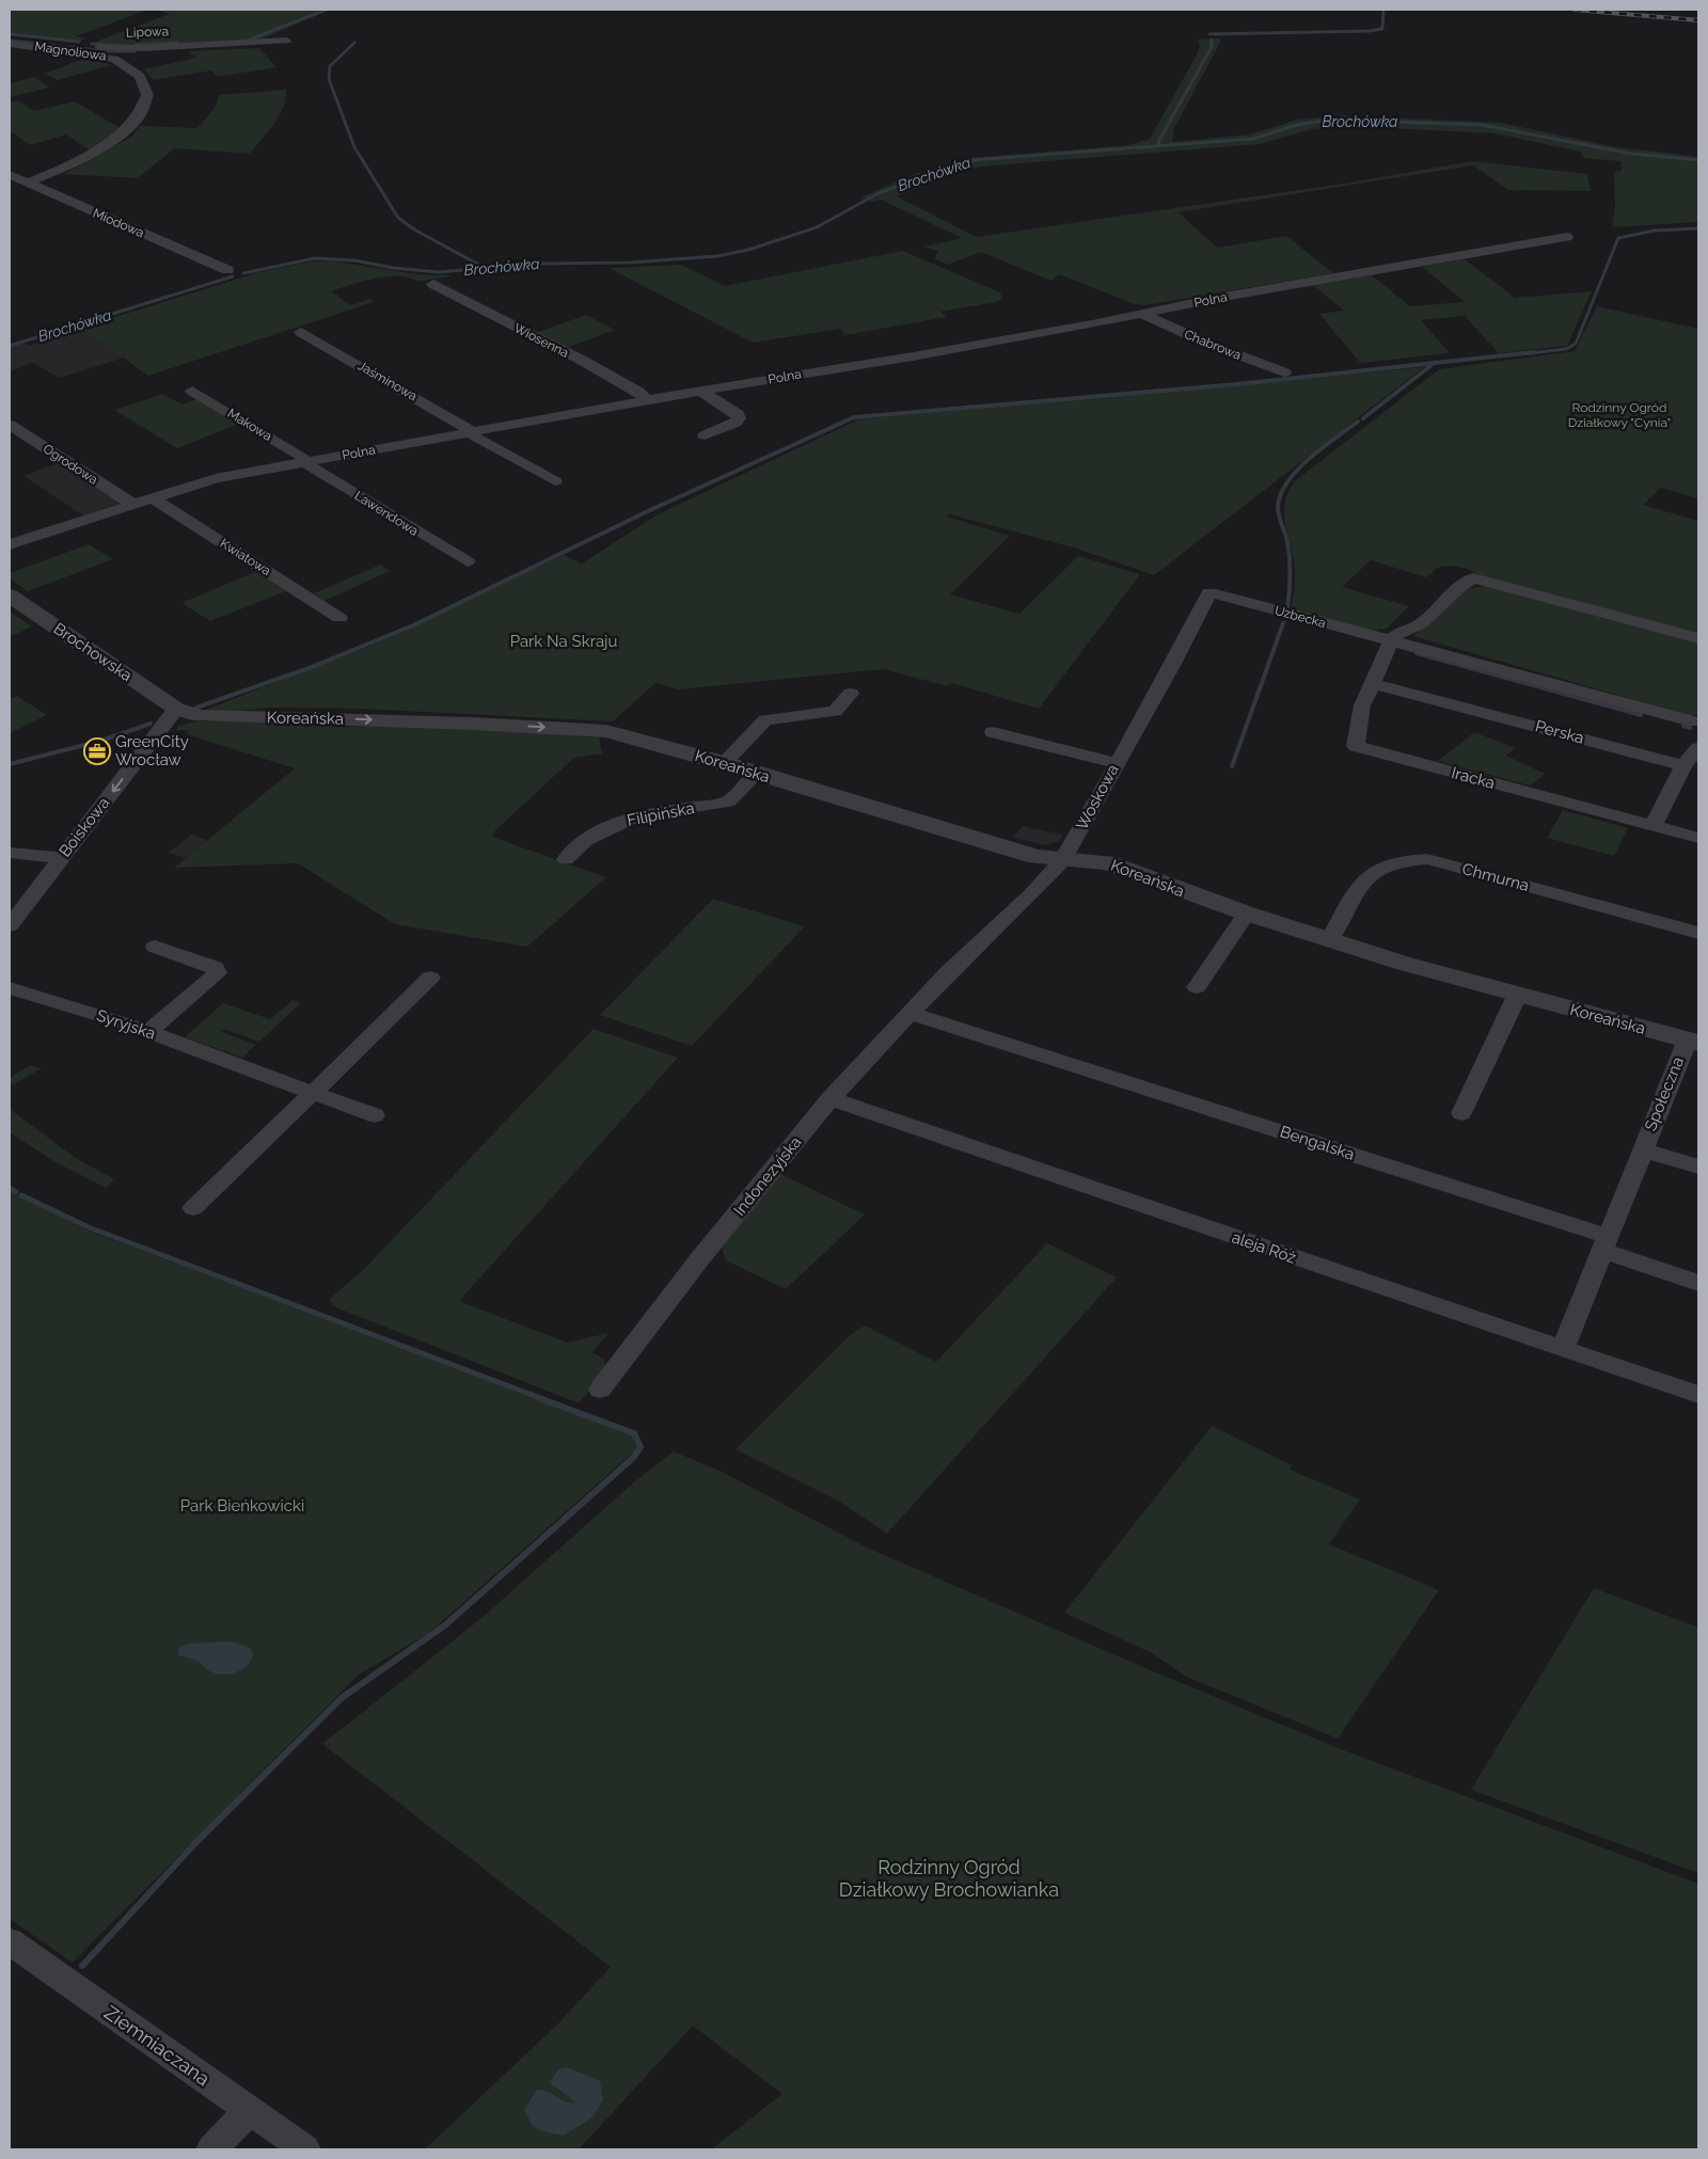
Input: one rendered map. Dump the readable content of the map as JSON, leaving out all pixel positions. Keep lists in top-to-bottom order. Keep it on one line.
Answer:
{"streets":{"street":["Lipowa","Magnoliowa","Miodowa","Polna","Wiosenna","Chabrowa","Jaśminowa","Makowa","Ogrodowa","Lawendowa","Kwiatowa","Uzbecka","Brochowska","Koreańska","Perska","Iracka","Woskowa","Filipińska","Boiskowa","Chmurna","Syryjska","Społeczna","Bengalska","Indonezyjska","aleja Róż","Ziemniaczana"]},"crossings":[["Magnoliowa","Miodowa"],["Polna","Wiosenna"],["Polna","Chabrowa"],["Polna","Jaśminowa"],["Polna","Makowa"],["Polna","Ogrodowa"],["Polna","Lawendowa"],["Polna","Kwiatowa"],["Makowa","Lawendowa"],["Uzbecka","Iracka"],["Uzbecka","Woskowa"],["Brochowska","Koreańska"],["Brochowska","Boiskowa"],["Koreańska","Woskowa"],["Koreańska","Filipińska"],["Koreańska","Chmurna"],["Koreańska","Społeczna"],["Perska","Iracka"],["Woskowa","Indonezyjska"],["Społeczna","Bengalska"],["Społeczna","aleja Róż"],["Bengalska","Indonezyjska"],["Indonezyjska","aleja Róż"]],"one_way":["Boiskowa"],"water":["Brochówka"],"parks":["Rodzinny Ogród Działkowy \"Cynia\"","Park Na Skraju","Park Bieńkowicki","Rodzinny Ogród Działkowy Brochowianka"],"places":{"office":["GreenCity Wrocław"]}}
